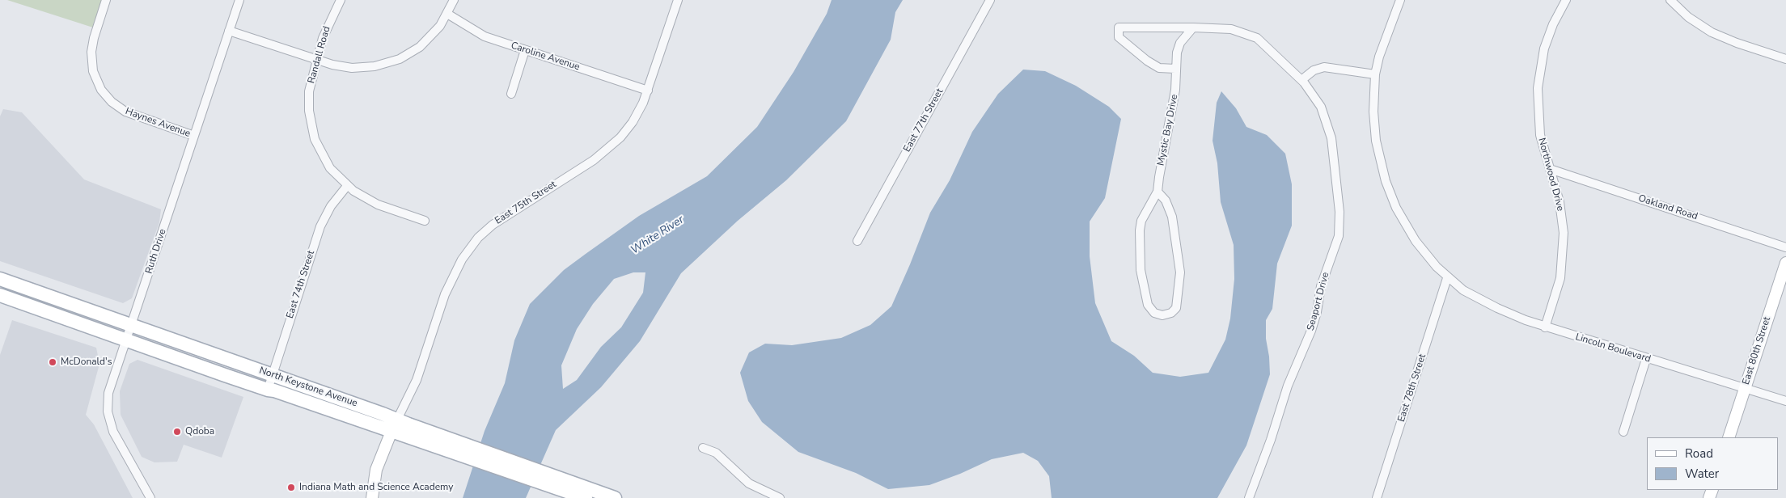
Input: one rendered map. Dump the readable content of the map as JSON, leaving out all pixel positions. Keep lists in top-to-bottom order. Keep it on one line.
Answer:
{"streets":{"main road":["North Keystone Avenue"],"street":["Randall Road","Caroline Avenue","East 77th Street","Haynes Avenue","Mystic Bay Drive","Northwood Drive","East 75th Street","Oakland Road","Ruth Drive","East 74th Street","Seaport Drive","Lincoln Boulevard","East 80th Street","East 78th Street"]},"crossings":[["Randall Road","East 74th Street"],["Caroline Avenue","East 75th Street"],["Haynes Avenue","Ruth Drive"],["Northwood Drive","Oakland Road"],["Northwood Drive","Lincoln Boulevard"],["East 75th Street","North Keystone Avenue"],["Ruth Drive","North Keystone Avenue"],["East 74th Street","North Keystone Avenue"],["Lincoln Boulevard","East 80th Street"],["Lincoln Boulevard","East 78th Street"]],"water":["White River"],"places":["McDonald's","Qdoba","Indiana Math and Science Academy"],"legend":["Road","Water"]}
